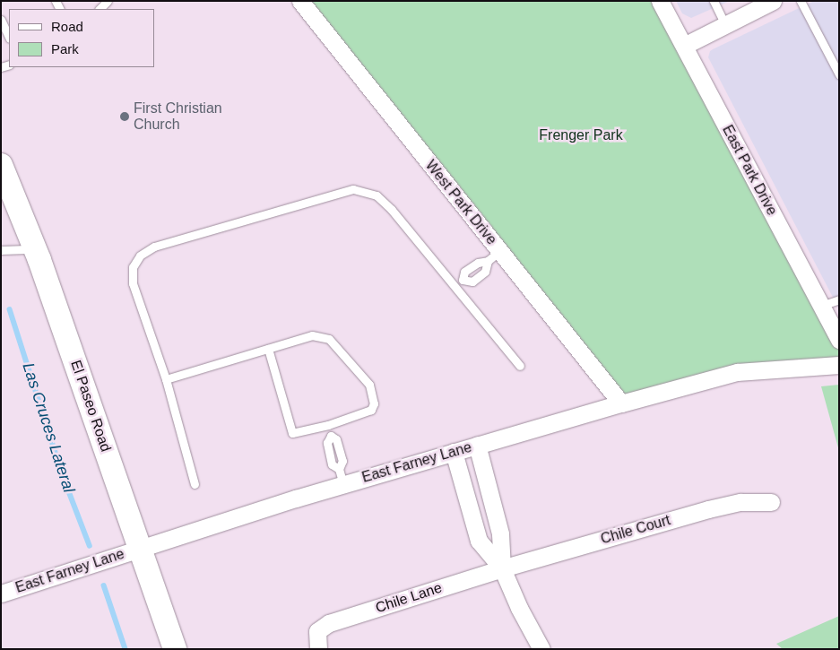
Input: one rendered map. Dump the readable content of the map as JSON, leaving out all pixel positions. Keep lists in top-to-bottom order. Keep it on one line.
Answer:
{"streets":{"main road":["El Paseo Road"],"street":["East Park Drive","West Park Drive","East Farney Lane","Chile Court","Chile Lane"]},"crossings":[["West Park Drive","East Farney Lane"],["El Paseo Road","East Farney Lane"],["Chile Court","Chile Lane"]],"water":["Las Cruces Lateral"],"parks":["Frenger Park"],"places":["First Christian Church"],"legend":["Road","Park"]}
